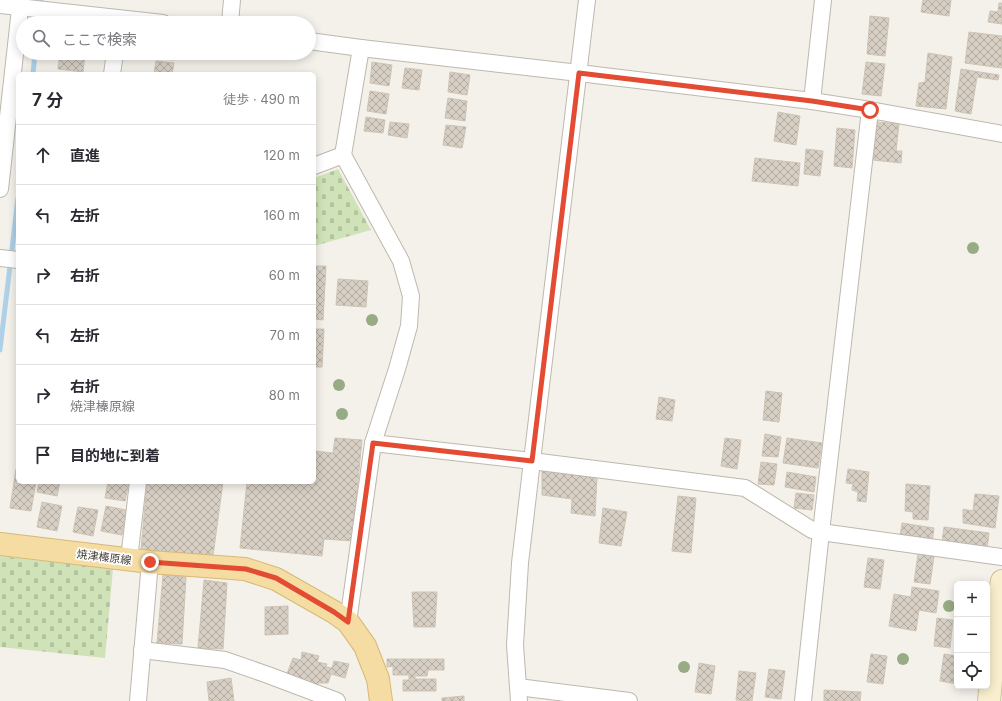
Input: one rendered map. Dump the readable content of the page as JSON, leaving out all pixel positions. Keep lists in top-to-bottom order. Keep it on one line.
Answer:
{"streets":{"main road":["焼津榛原線"]},"page":{"search":"ここで検索","heading":["7 分","徒歩 · 490 m"],"list":[["直進","120 m"],["左折","160 m"],["右折","60 m"],["左折","70 m"],["右折","焼津榛原線","80 m"],"目的地に到着"],"map_buttons":["+","−"]}}
